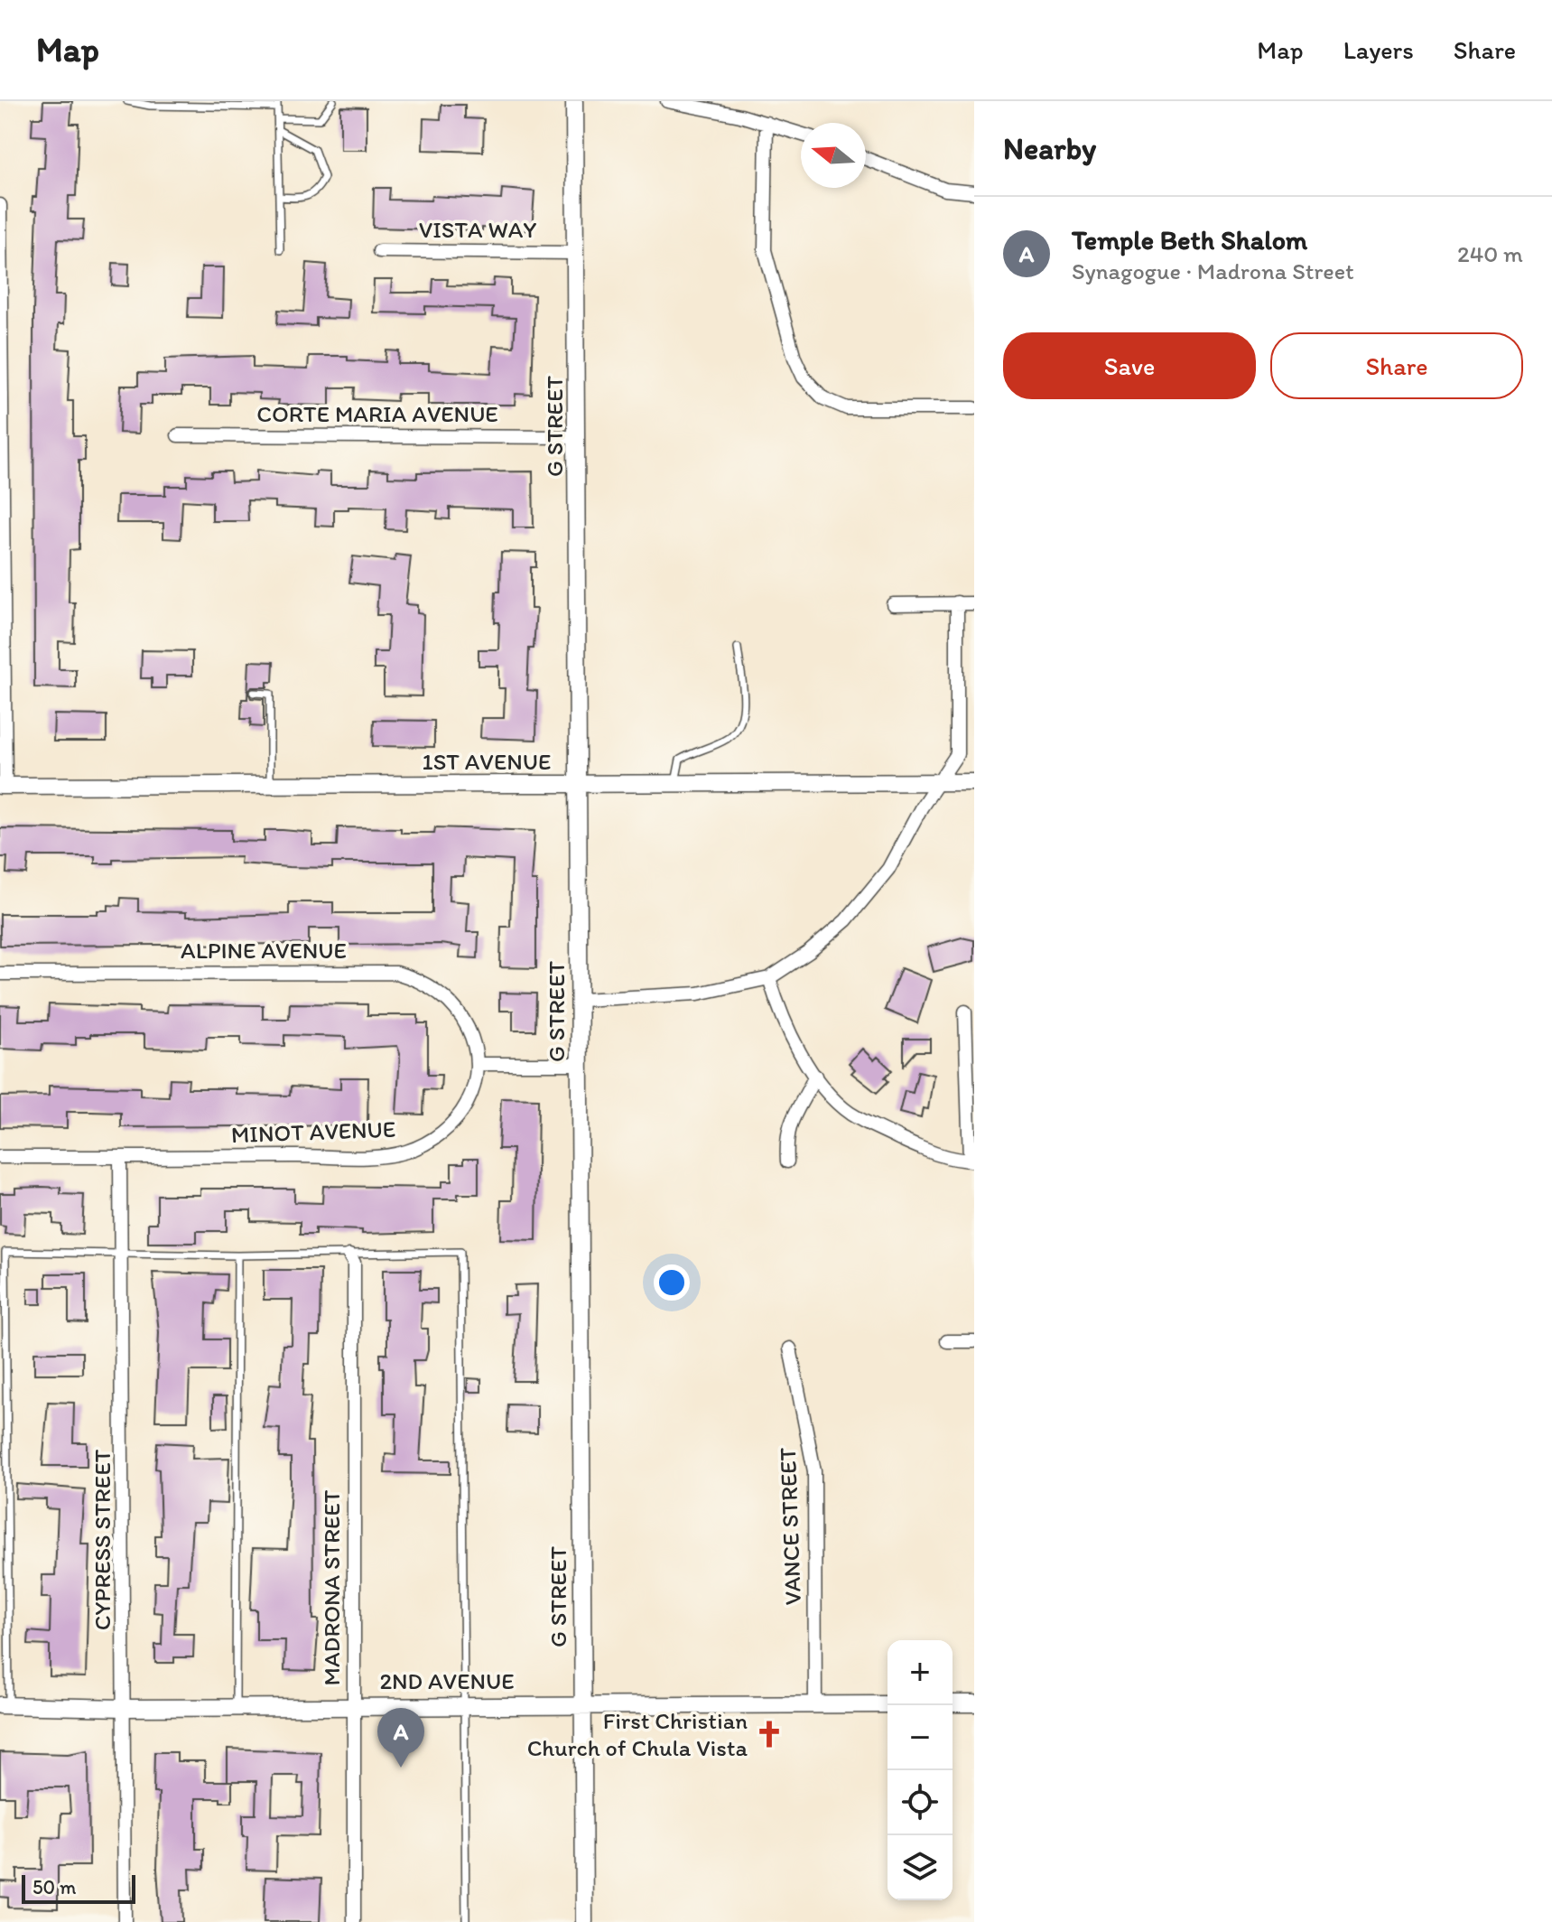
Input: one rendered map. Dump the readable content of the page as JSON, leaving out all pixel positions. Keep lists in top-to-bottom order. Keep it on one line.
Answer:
{"streets":{"street":["VISTA WAY","CORTE MARIA AVENUE","G STREET","1ST AVENUE","ALPINE AVENUE","MINOT AVENUE","VANCE STREET","CYPRESS STREET","MADRONA STREET","2ND AVENUE"]},"crossings":[["VISTA WAY","G STREET"],["CORTE MARIA AVENUE","G STREET"],["G STREET","1ST AVENUE"],["G STREET","2ND AVENUE"],["ALPINE AVENUE","MINOT AVENUE"],["MINOT AVENUE","CYPRESS STREET"],["VANCE STREET","2ND AVENUE"],["CYPRESS STREET","2ND AVENUE"],["MADRONA STREET","2ND AVENUE"]],"places":{"church":["First Christian Church of Chula Vista"]},"scale_bar":"50 m","north":"left","page":{"header":"Map","nav":["Map","Layers","Share"],"heading":"Nearby","list":[{"mark":"A","name":"Temple Beth Shalom","note":"Synagogue · Madrona Street","value":"240 m"}],"buttons":["Save","Share"],"map_buttons":["+","−"],"pins":"A","scale":"50 m"}}
